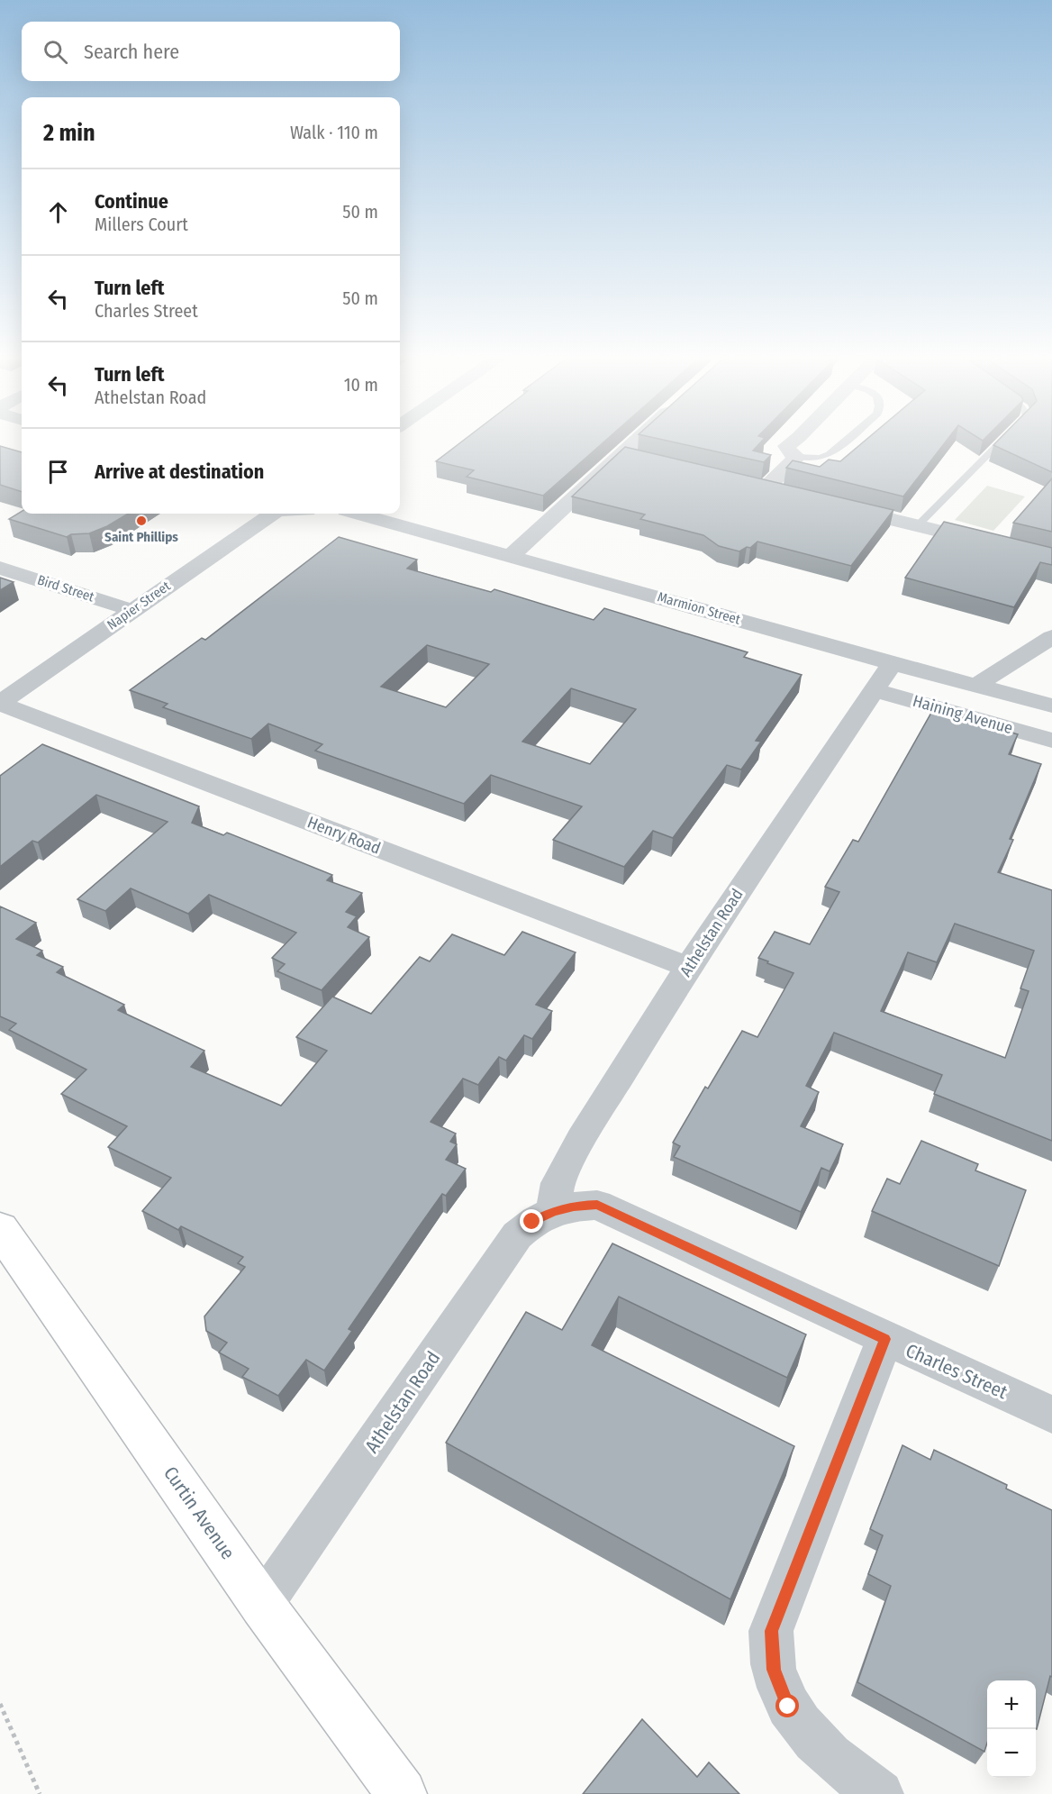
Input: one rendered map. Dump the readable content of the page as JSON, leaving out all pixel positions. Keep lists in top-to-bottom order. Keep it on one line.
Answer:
{"streets":{"main road":["Curtin Avenue"],"street":["Bird Street","Napier Street","Marmion Street","Haining Avenue","Henry Road","Athelstan Road","Charles Street"]},"crossings":[["Bird Street","Napier Street"],["Napier Street","Henry Road"],["Marmion Street","Athelstan Road"],["Haining Avenue","Athelstan Road"],["Henry Road","Athelstan Road"],["Athelstan Road","Charles Street"],["Athelstan Road","Curtin Avenue"]],"places":["Saint Phillips"],"page":{"search":"Search here","heading":["2 min","Walk · 110 m"],"list":[["Continue","Millers Court","50 m"],["Turn left","Charles Street","50 m"],["Turn left","Athelstan Road","10 m"],"Arrive at destination"],"map_buttons":["+","−"]}}
